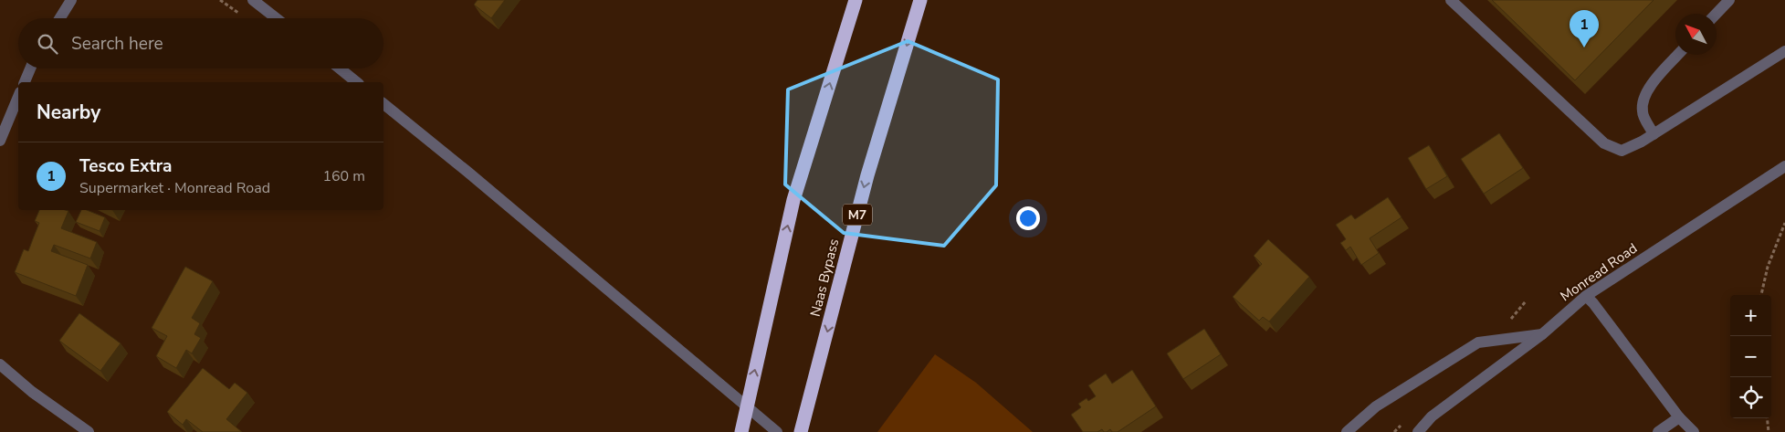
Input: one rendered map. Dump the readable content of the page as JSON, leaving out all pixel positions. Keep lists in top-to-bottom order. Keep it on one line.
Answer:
{"streets":{"highway":["M7","Naas Bypass"],"street":["Monread Road"]},"north":"top left","page":{"pins":"1","search":"Search here","heading":"Nearby","list":[{"mark":"1","name":"Tesco Extra","note":"Supermarket · Monread Road","value":"160 m"}],"map_buttons":["+","−"]}}
